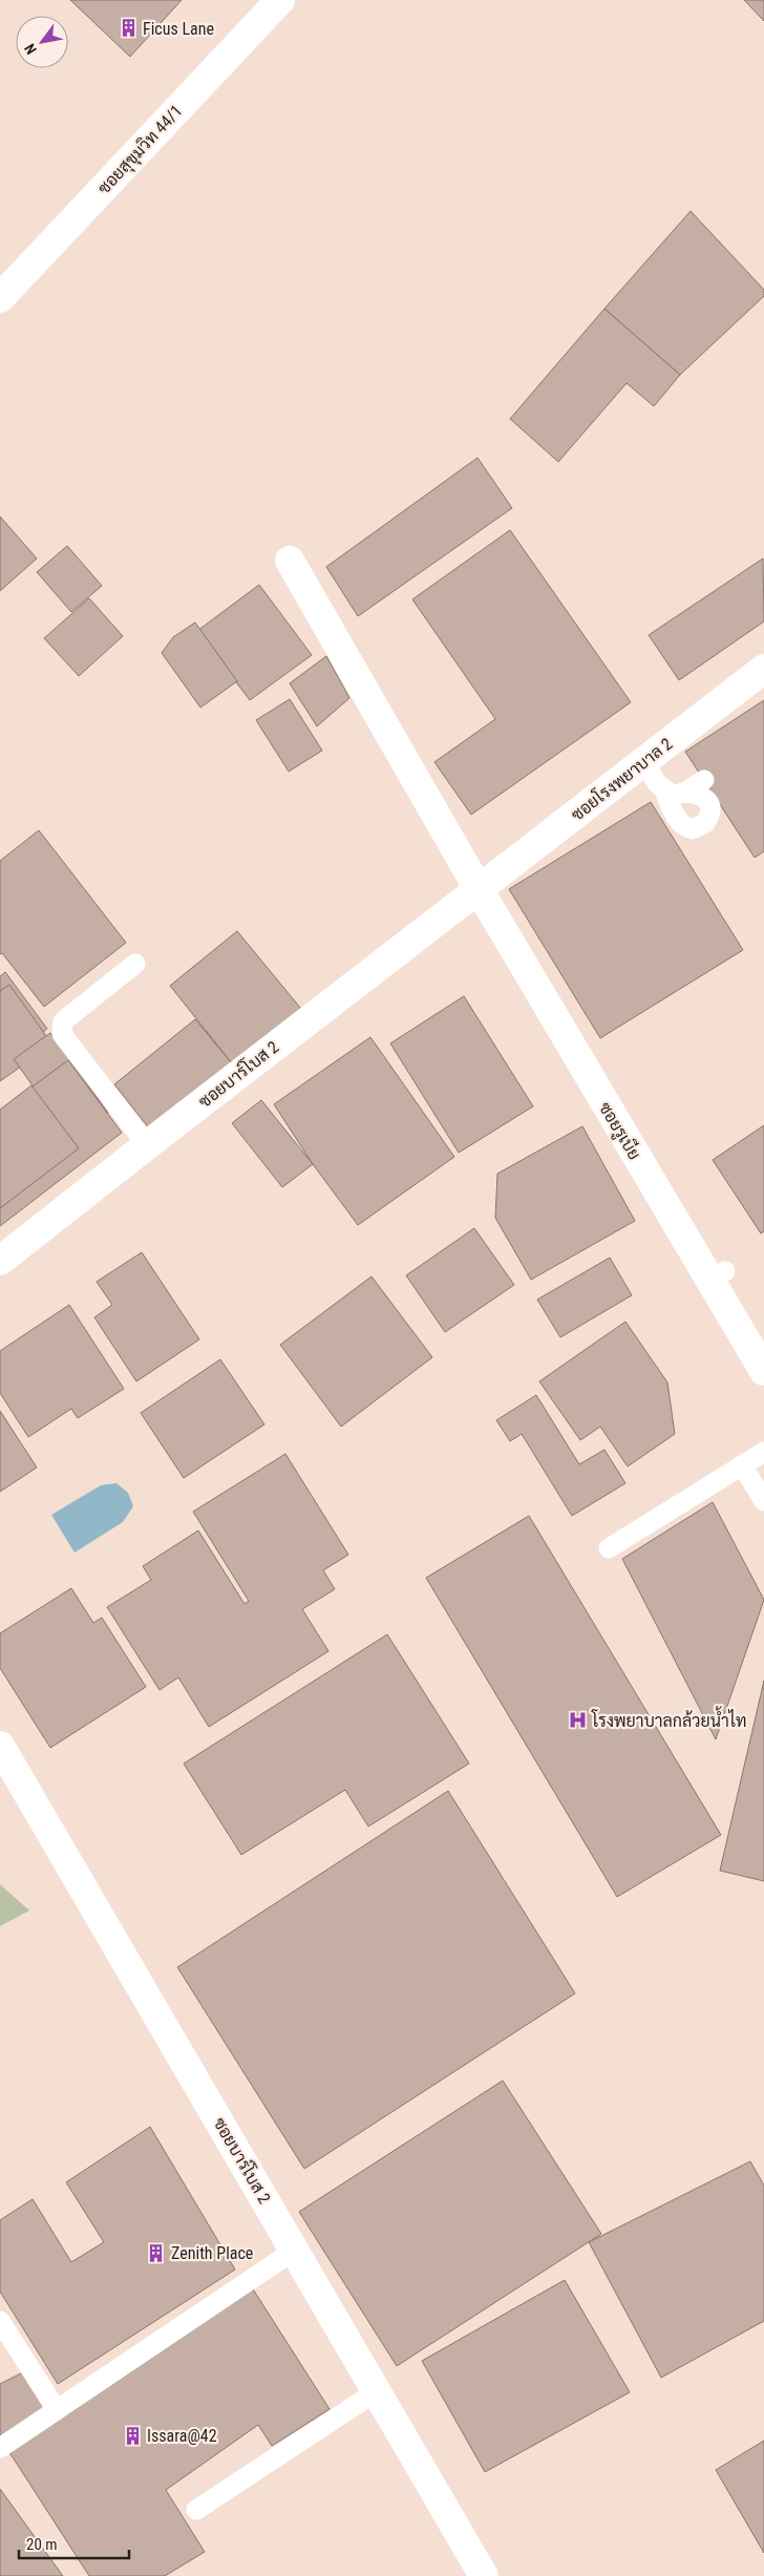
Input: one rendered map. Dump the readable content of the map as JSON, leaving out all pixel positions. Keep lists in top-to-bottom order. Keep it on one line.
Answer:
{"streets":{"street":["ซอยสุขุมวิท 44/1","ซอยโรงพยาบาล 2","ซอยบาร์โบส 2","ซอยรูเบีย"]},"crossings":[["ซอยโรงพยาบาล 2","ซอยบาร์โบส 2"],["ซอยโรงพยาบาล 2","ซอยรูเบีย"],["ซอยบาร์โบส 2","ซอยรูเบีย"]],"places":{"building":["Ficus Lane","Zenith Place","Issara@42"],"hospital":["โรงพยาบาลกล้วยน้ำไท"]},"scale_bar":"20 m","north":"bottom left"}
